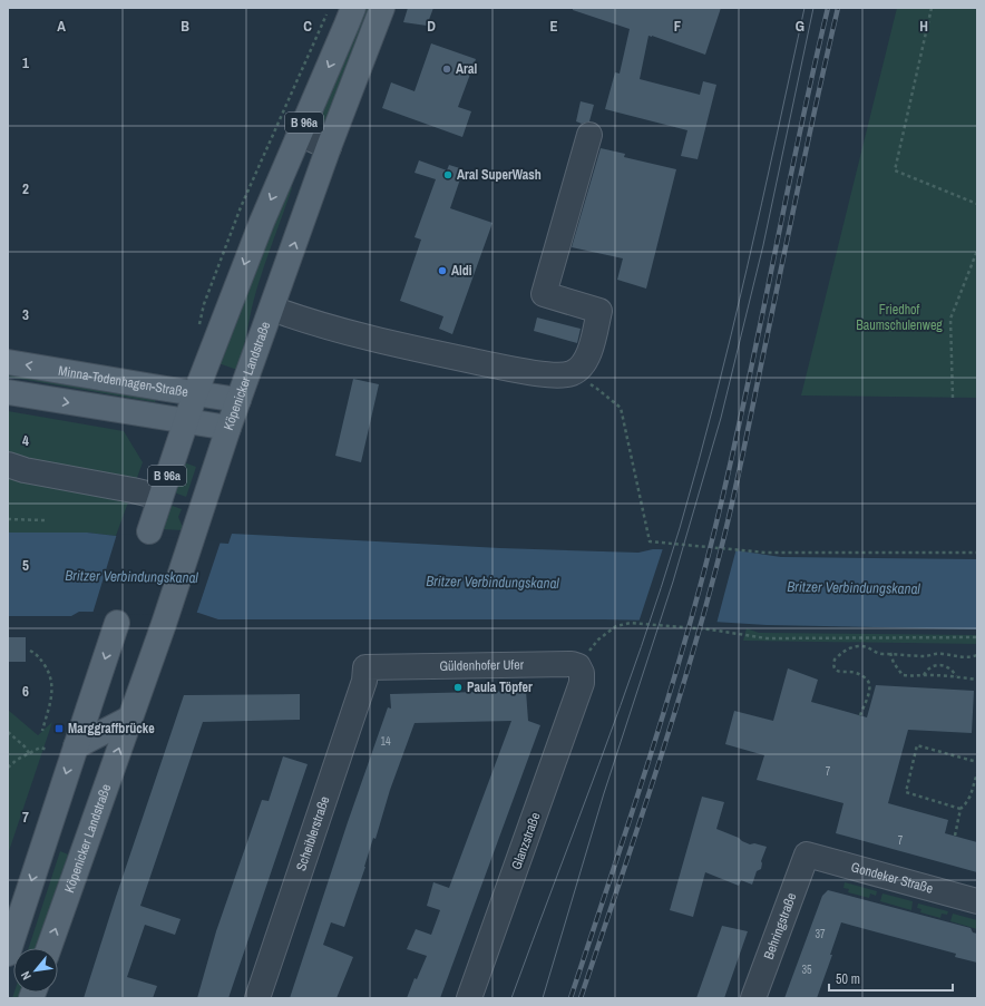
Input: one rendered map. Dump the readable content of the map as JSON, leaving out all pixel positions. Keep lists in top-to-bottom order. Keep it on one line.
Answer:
{"streets":{"main road":["B 96a","Köpenicker Landstraße","Minna-Todenhagen-Straße"],"street":["Güldenhofer Ufer","Scheiblerstraße","Glanzstraße","Gondeker Straße","Behringstraße"]},"crossings":[["B 96a","Minna-Todenhagen-Straße"],["Köpenicker Landstraße","Minna-Todenhagen-Straße"],["Güldenhofer Ufer","Scheiblerstraße"],["Güldenhofer Ufer","Glanzstraße"],["Gondeker Straße","Behringstraße"]],"water":["Britzer Verbindungskanal"],"parks":["Friedhof Baumschulenweg"],"places":{"other":["Aral","Aral SuperWash","Aldi","Paula Töpfer"],"transit":["Marggraffbrücke"]},"house_numbers":["14","7","7","37","35"],"scale_bar":"50 m","north":"bottom left","grid":{"columns":["A","B","C","D","E","F","G","H"],"rows":["1","2","3","4","5","6","7"]}}
